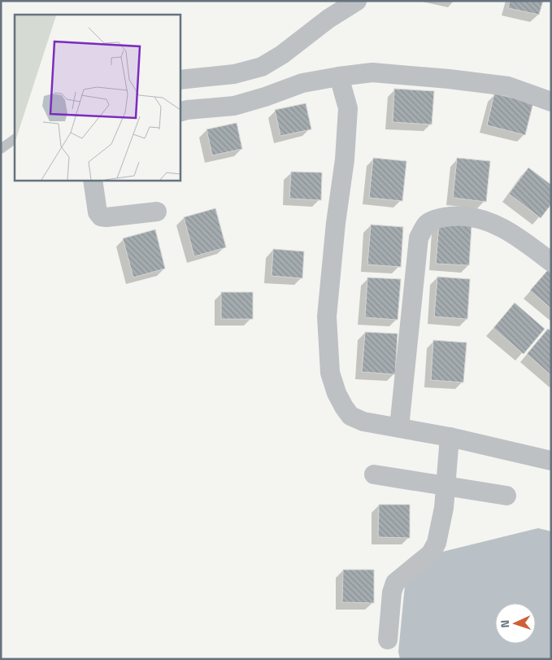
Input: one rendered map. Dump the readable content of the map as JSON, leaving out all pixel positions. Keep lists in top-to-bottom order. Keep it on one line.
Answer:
{"north":"left"}
